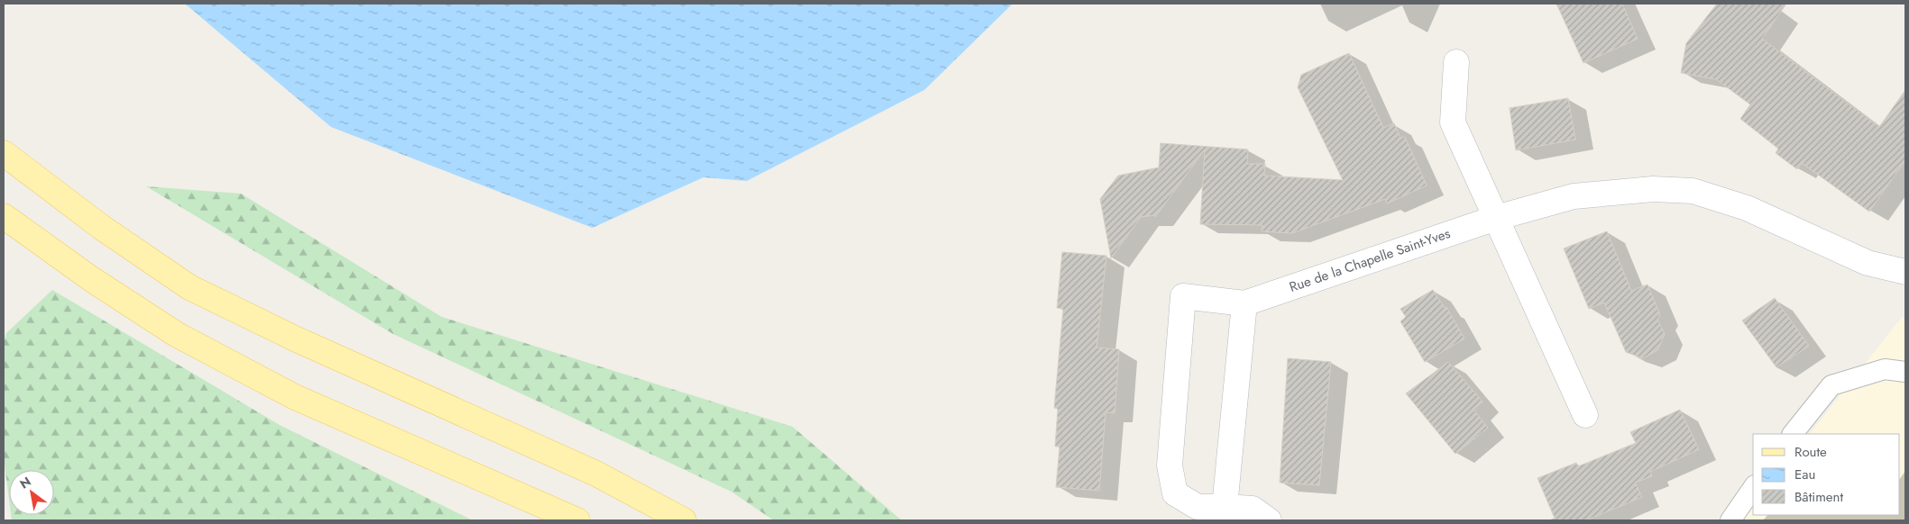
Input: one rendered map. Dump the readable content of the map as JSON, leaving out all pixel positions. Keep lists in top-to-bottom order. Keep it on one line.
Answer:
{"streets":{"street":["Rue de la Chapelle Saint-Yves"]},"legend":["Route","Eau","Bâtiment"],"north":"top left"}
